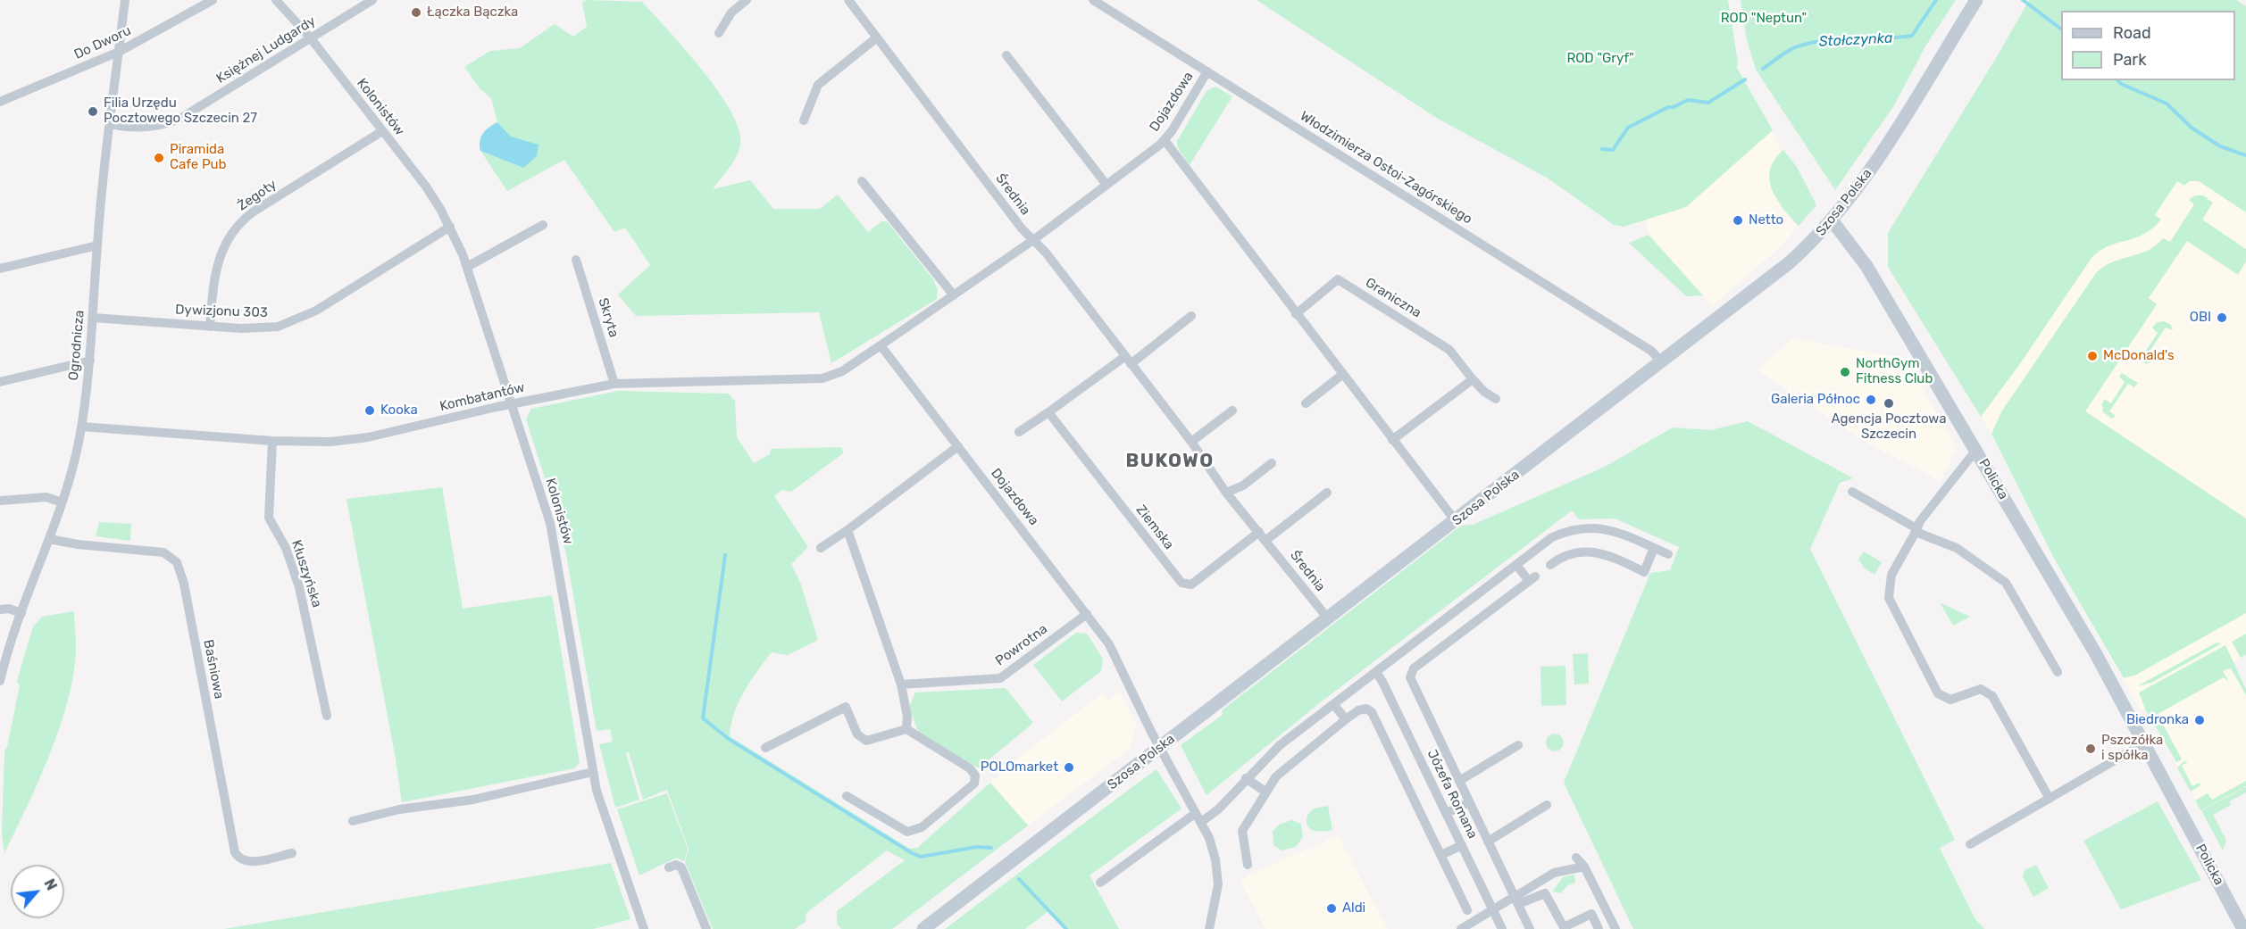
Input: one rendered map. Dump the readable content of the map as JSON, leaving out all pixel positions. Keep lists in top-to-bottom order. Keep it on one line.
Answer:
{"streets":{"street":["Do Dworu","Księżnej Ludgardy","Dojazdowa","Kolonistów","Włodzimierza Ostoi-Zagórskiego","Średnia","Żegoty","Szosa Polska","Graniczna","Dywizjonu 303","Skryta","Ogrodnicza","Kombatantów","Policka","Ziemska","Kłuszyńska","Powrotna","Baśniowa","Józefa Romana"]},"crossings":[["Do Dworu","Ogrodnicza"],["Księżnej Ludgardy","Kolonistów"],["Księżnej Ludgardy","Ogrodnicza"],["Dojazdowa","Włodzimierza Ostoi-Zagórskiego"],["Dojazdowa","Średnia"],["Dojazdowa","Szosa Polska"],["Dojazdowa","Kombatantów"],["Dojazdowa","Powrotna"],["Kolonistów","Żegoty"],["Kolonistów","Dywizjonu 303"],["Kolonistów","Kombatantów"],["Włodzimierza Ostoi-Zagórskiego","Szosa Polska"],["Średnia","Szosa Polska"],["Średnia","Ziemska"],["Żegoty","Dywizjonu 303"],["Szosa Polska","Policka"],["Dywizjonu 303","Ogrodnicza"],["Skryta","Kombatantów"],["Ogrodnicza","Kombatantów"],["Ogrodnicza","Baśniowa"],["Kombatantów","Kłuszyńska"]],"districts":["BUKOWO"],"water":["Stołczynka"],"parks":["ROD \"Neptun\"","ROD \"Gryf\""],"places":["Łączka Bączka","Filia Urzędu Pocztowego Szczecin 27","Piramida Cafe Pub","Netto","OBI","McDonald's","NorthGym Fitness Club","Galeria Północ","Agencja Pocztowa Szczecin","Kooka","Biedronka","Pszczółka i spółka","POLOmarket","Aldi"],"legend":["Road","Park"],"north":"top right"}
